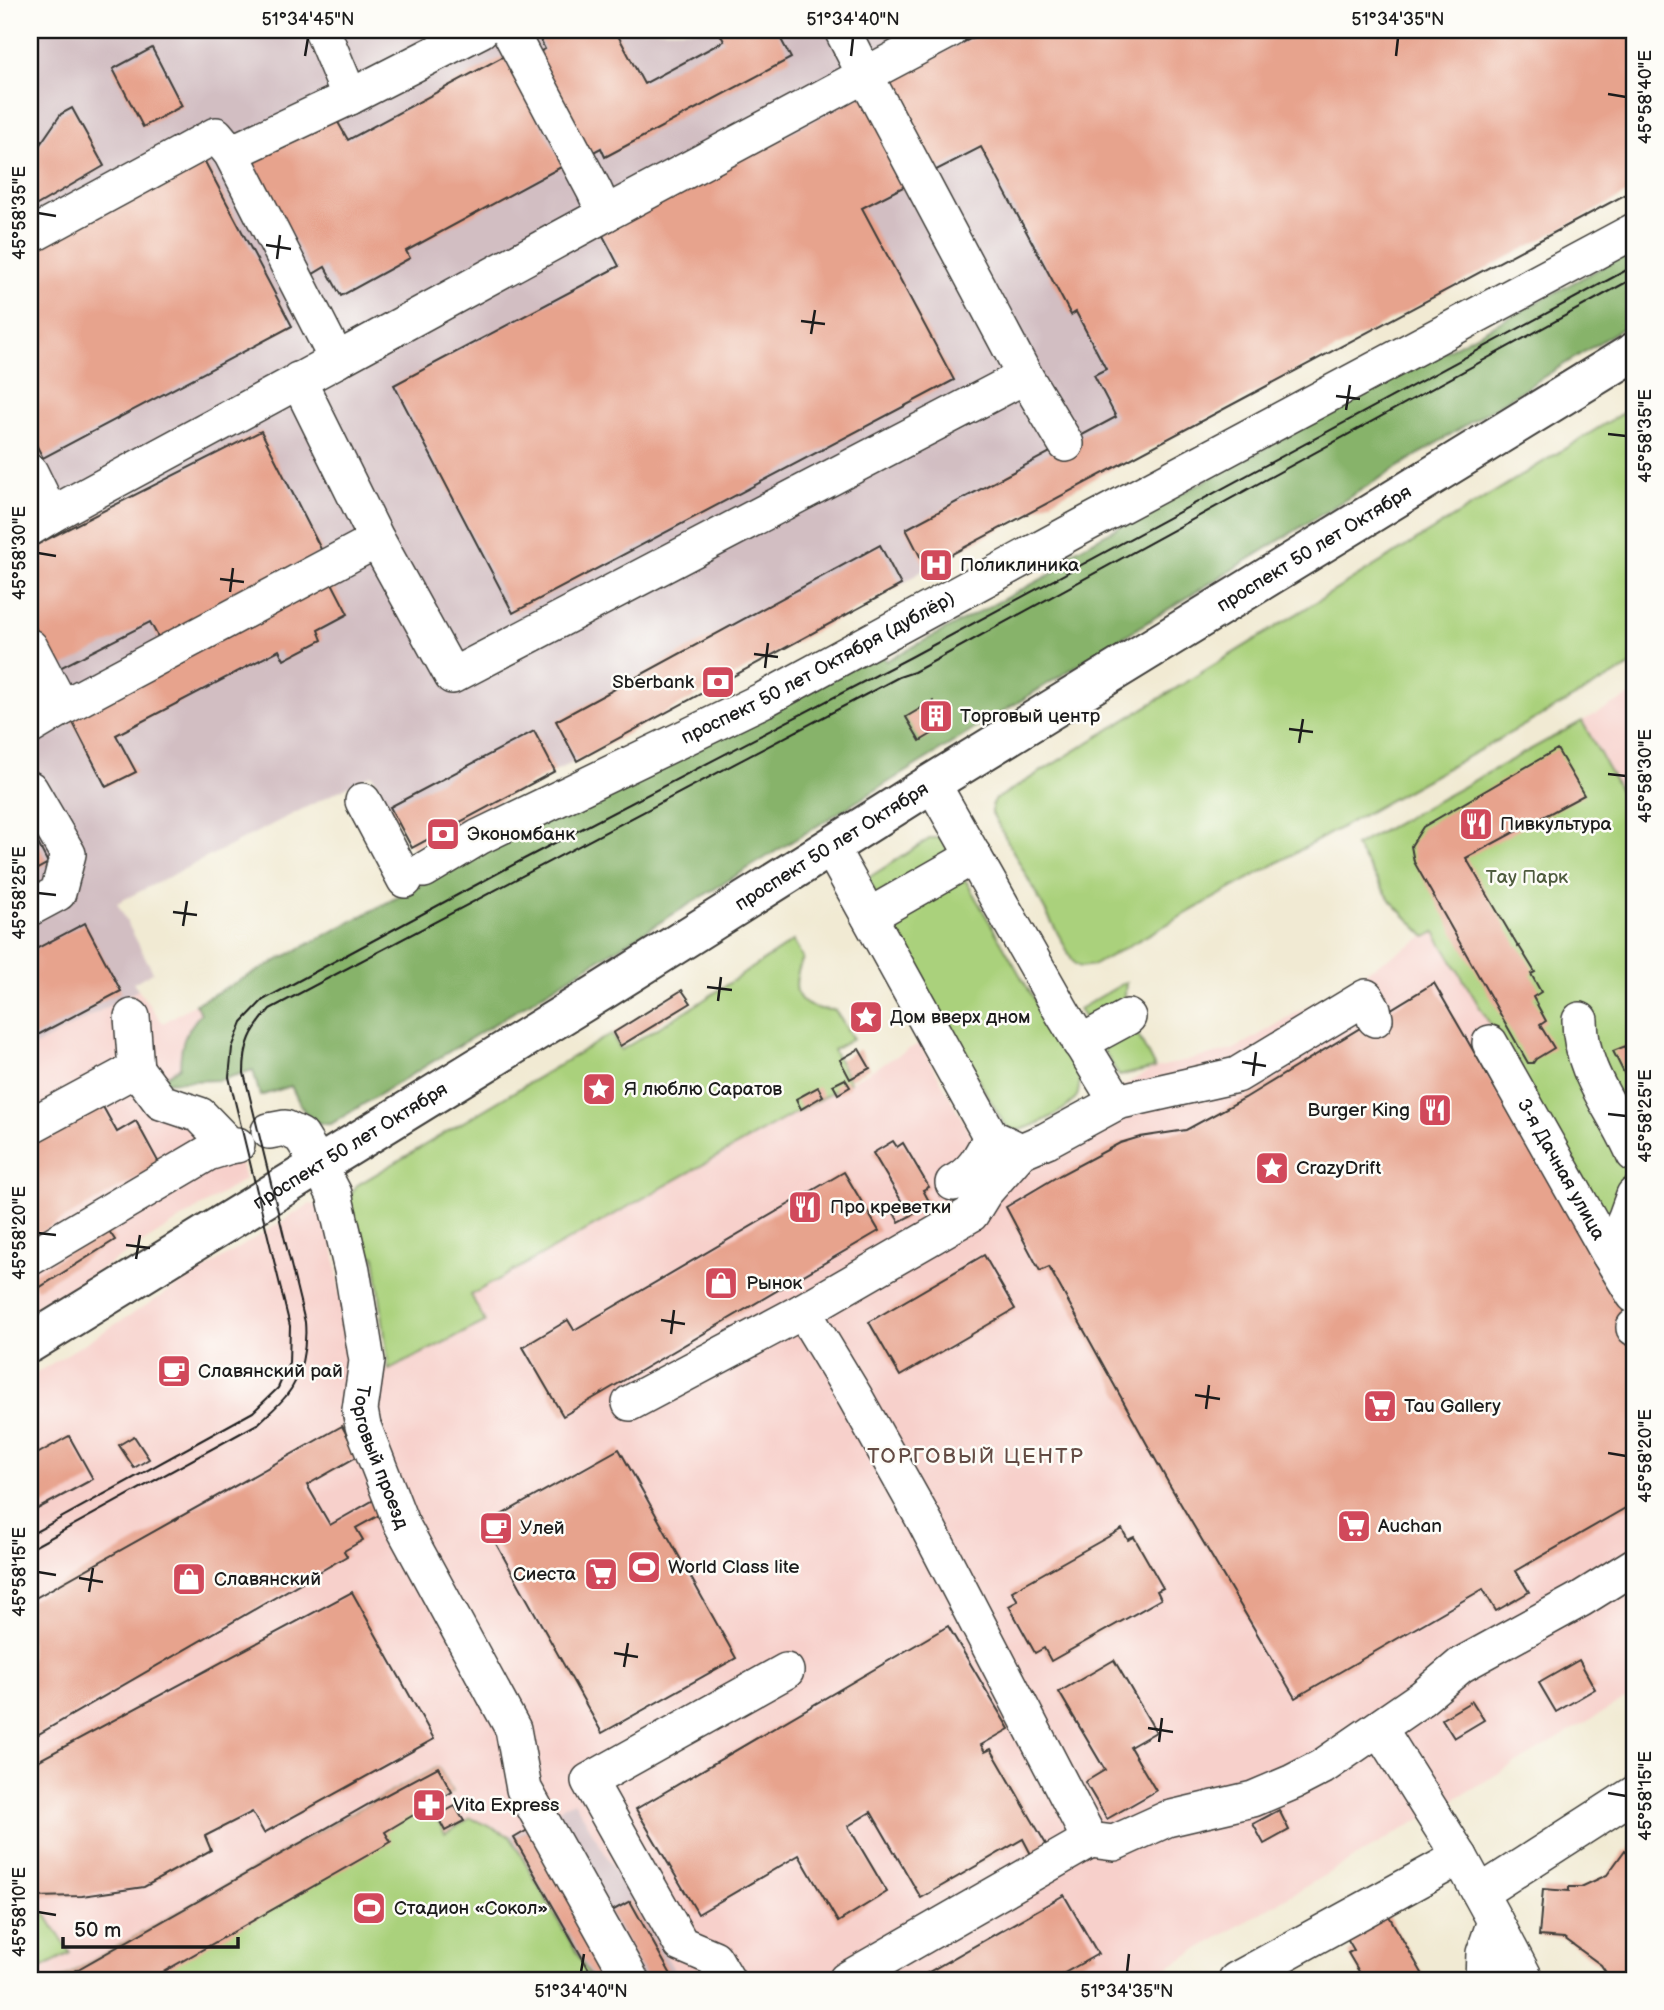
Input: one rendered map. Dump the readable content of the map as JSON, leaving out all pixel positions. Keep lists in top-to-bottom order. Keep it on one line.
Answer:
{"streets":{"main road":["проспект 50 лет Октября"],"street":["проспект 50 лет Октября (дублёр)","3-я Дачная улица","Торговый проезд"]},"crossings":[["проспект 50 лет Октября","Торговый проезд"]],"districts":["ТОРГОВЫЙ ЦЕНТР"],"parks":["Тау Парк"],"places":{"hospital":["Поликлиника"],"bank":["Sberbank","Экономбанк"],"building":["Торговый центр"],"restaurant":["Пивкультура","Burger King","Про креветки"],"place":["Дом вверх дном","Я люблю Саратов","CrazyDrift"],"shop":["Рынок","Славянский"],"cafe":["Славянский рай","Улей"],"supermarket":["Tau Gallery","Auchan","Сиеста"],"sports":["World Class lite","Стадион «Сокол»"],"pharmacy":["Vita Express"]},"scale_bar":"50 m","coordinates":["51°34'45\"N","51°34'40\"N","51°34'35\"N","45°58'40\"E","45°58'35\"E","45°58'30\"E","45°58'25\"E","45°58'20\"E","45°58'15\"E","45°58'10\"E"]}
